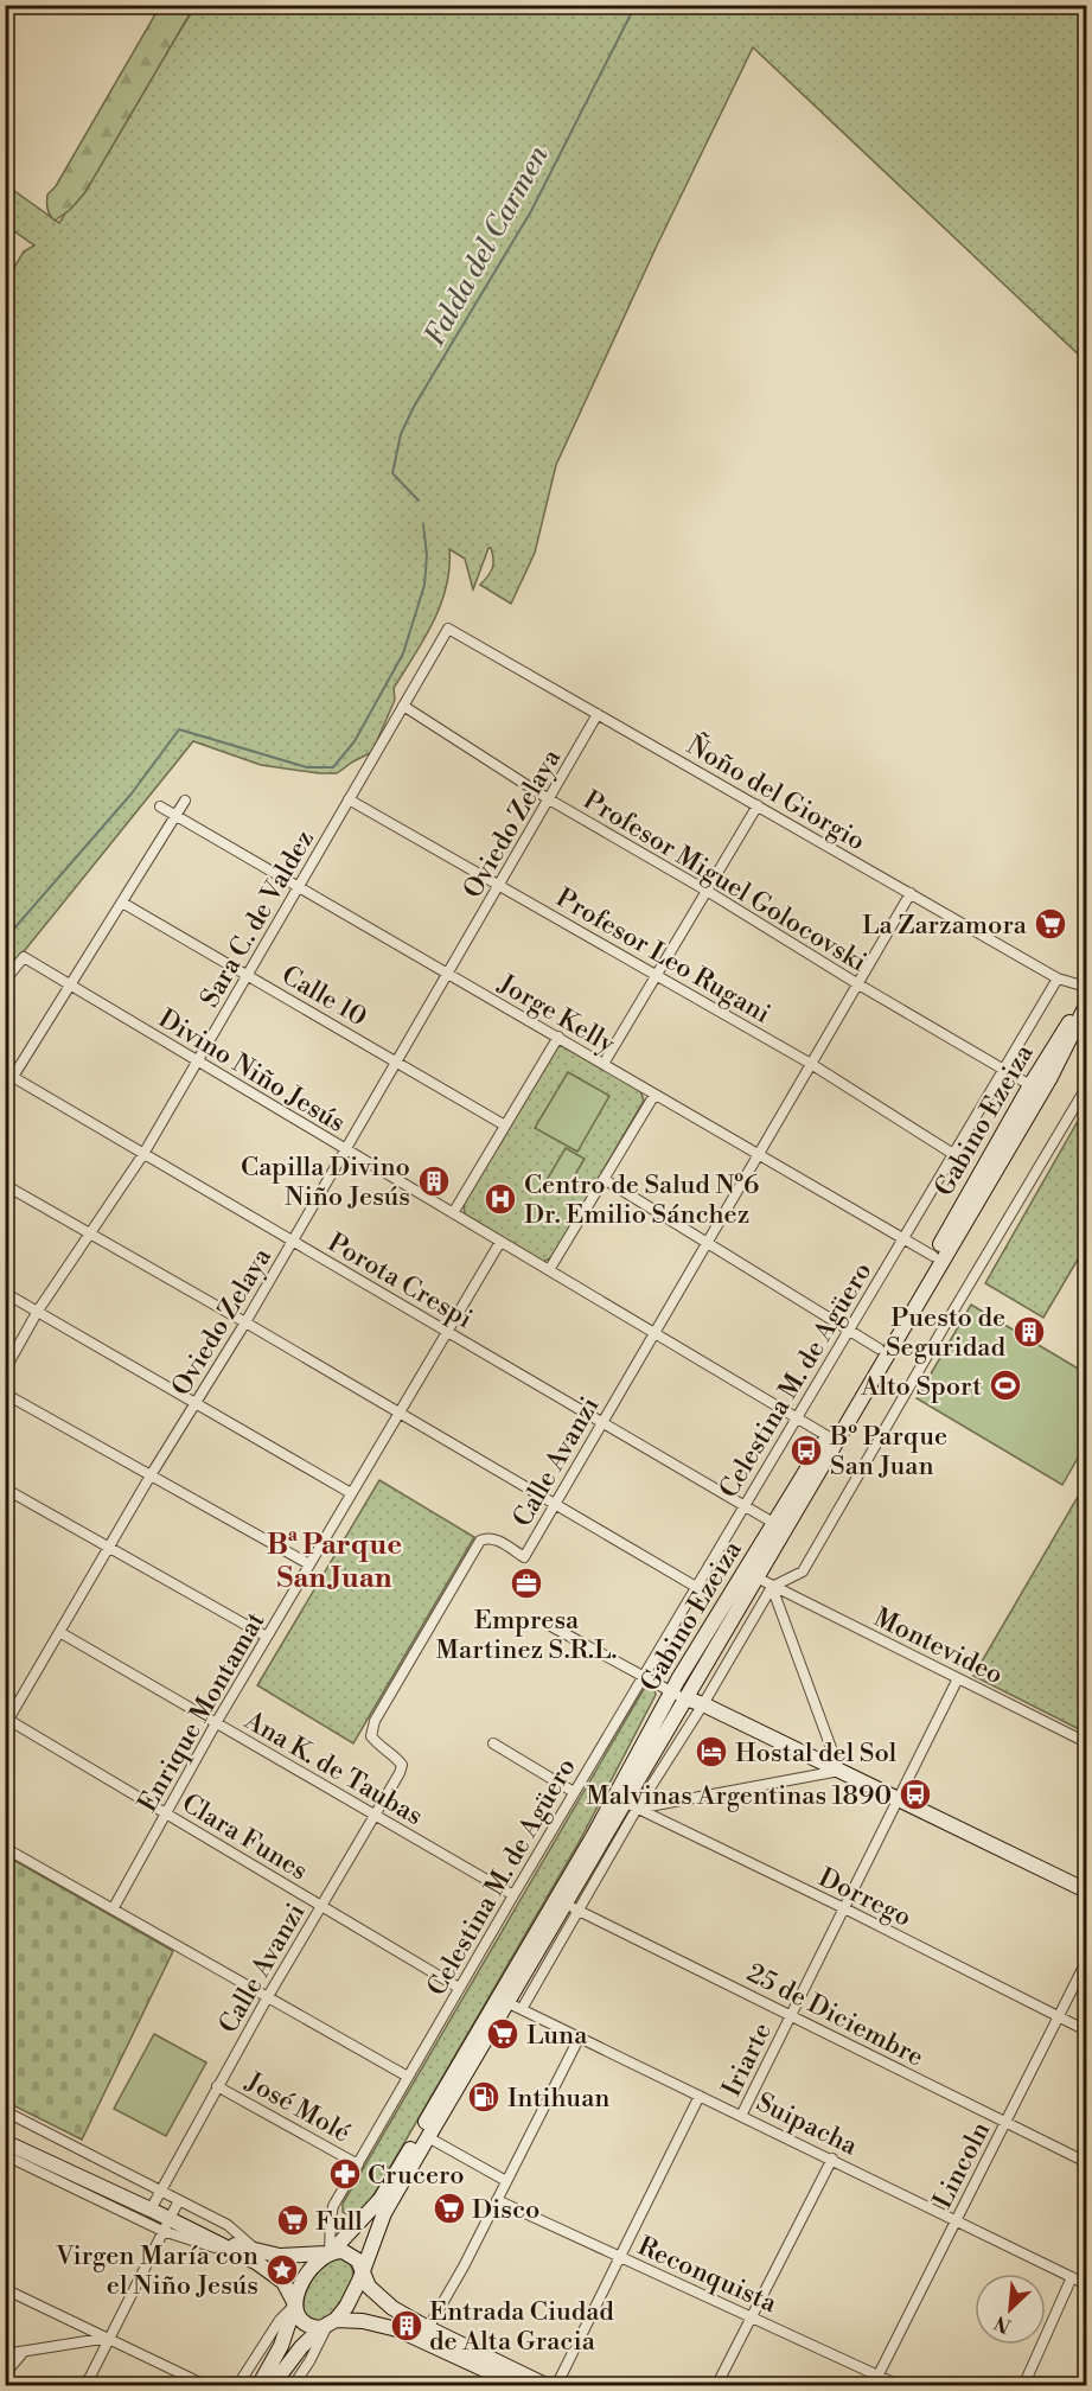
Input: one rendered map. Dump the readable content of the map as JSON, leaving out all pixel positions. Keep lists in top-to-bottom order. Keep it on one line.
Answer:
{"streets":{"main road":["Gabino Ezeiza"],"street":["Ñoño del Giorgio","Oviedo Zelaya","Profesor Miguel Golocovski","Sara C. de Valdez","Profesor Leo Rugani","Calle 10","Jorge Kelly","Divino Niño Jesús","Porota Crespi","Celestina M. de Agüero","Calle Avanzi","Montevideo","Enrique Montamat","Ana K. de Taubas","Clara Funes","Dorrego","25 de Diciembre","Iriarte","José Molé","Suipacha","Lincoln","Reconquista"]},"crossings":[["Ñoño del Giorgio","Oviedo Zelaya"],["Ñoño del Giorgio","Sara C. de Valdez"],["Ñoño del Giorgio","Celestina M. de Agüero"],["Ñoño del Giorgio","Calle Avanzi"],["Oviedo Zelaya","Profesor Miguel Golocovski"],["Oviedo Zelaya","Profesor Leo Rugani"],["Oviedo Zelaya","Calle 10"],["Oviedo Zelaya","Jorge Kelly"],["Oviedo Zelaya","Divino Niño Jesús"],["Oviedo Zelaya","Porota Crespi"],["Oviedo Zelaya","Ana K. de Taubas"],["Oviedo Zelaya","Clara Funes"],["Profesor Miguel Golocovski","Sara C. de Valdez"],["Profesor Miguel Golocovski","Gabino Ezeiza"],["Profesor Miguel Golocovski","Celestina M. de Agüero"],["Profesor Miguel Golocovski","Calle Avanzi"],["Sara C. de Valdez","Profesor Leo Rugani"],["Sara C. de Valdez","Calle 10"],["Sara C. de Valdez","Jorge Kelly"],["Sara C. de Valdez","Divino Niño Jesús"],["Sara C. de Valdez","Porota Crespi"],["Profesor Leo Rugani","Celestina M. de Agüero"],["Profesor Leo Rugani","Calle Avanzi"],["Jorge Kelly","Gabino Ezeiza"],["Jorge Kelly","Celestina M. de Agüero"],["Jorge Kelly","Calle Avanzi"],["Divino Niño Jesús","Gabino Ezeiza"],["Divino Niño Jesús","Celestina M. de Agüero"],["Divino Niño Jesús","Calle Avanzi"],["Divino Niño Jesús","Enrique Montamat"],["Gabino Ezeiza","Porota Crespi"],["Gabino Ezeiza","Celestina M. de Agüero"],["Gabino Ezeiza","Montevideo"],["Gabino Ezeiza","Dorrego"],["Gabino Ezeiza","25 de Diciembre"],["Gabino Ezeiza","Suipacha"],["Porota Crespi","Celestina M. de Agüero"],["Porota Crespi","Calle Avanzi"],["Porota Crespi","Enrique Montamat"],["Celestina M. de Agüero","Ana K. de Taubas"],["Celestina M. de Agüero","Clara Funes"],["Celestina M. de Agüero","José Molé"],["Calle Avanzi","Ana K. de Taubas"],["Calle Avanzi","Clara Funes"],["Calle Avanzi","José Molé"],["Montevideo","Iriarte"],["Enrique Montamat","Ana K. de Taubas"],["Enrique Montamat","Clara Funes"],["Dorrego","Iriarte"],["Dorrego","Lincoln"],["25 de Diciembre","Iriarte"],["25 de Diciembre","Lincoln"],["Iriarte","Suipacha"],["Iriarte","Reconquista"],["Suipacha","Lincoln"],["Lincoln","Reconquista"]],"districts":["Bª Parque San Juan"],"water":["Falda del Carmen"],"places":{"supermarket":["La Zarzamora","Luna","Disco","Full"],"building":["Capilla Divino Niño Jesús","Puesto de Seguridad","Entrada Ciudad de Alta Gracia"],"hospital":["Centro de Salud Nº6 Dr. Emilio Sánchez"],"sports":["Alto Sport"],"bus stop":["Bº Parque San Juan","Malvinas Argentinas 1890"],"office":["Empresa Martinez S.R.L."],"hotel":["Hostal del Sol"],"fuel station":["Intihuan"],"pharmacy":["Crucero"],"place":["Virgen María con el Niño Jesús"]},"north":"bottom left"}
